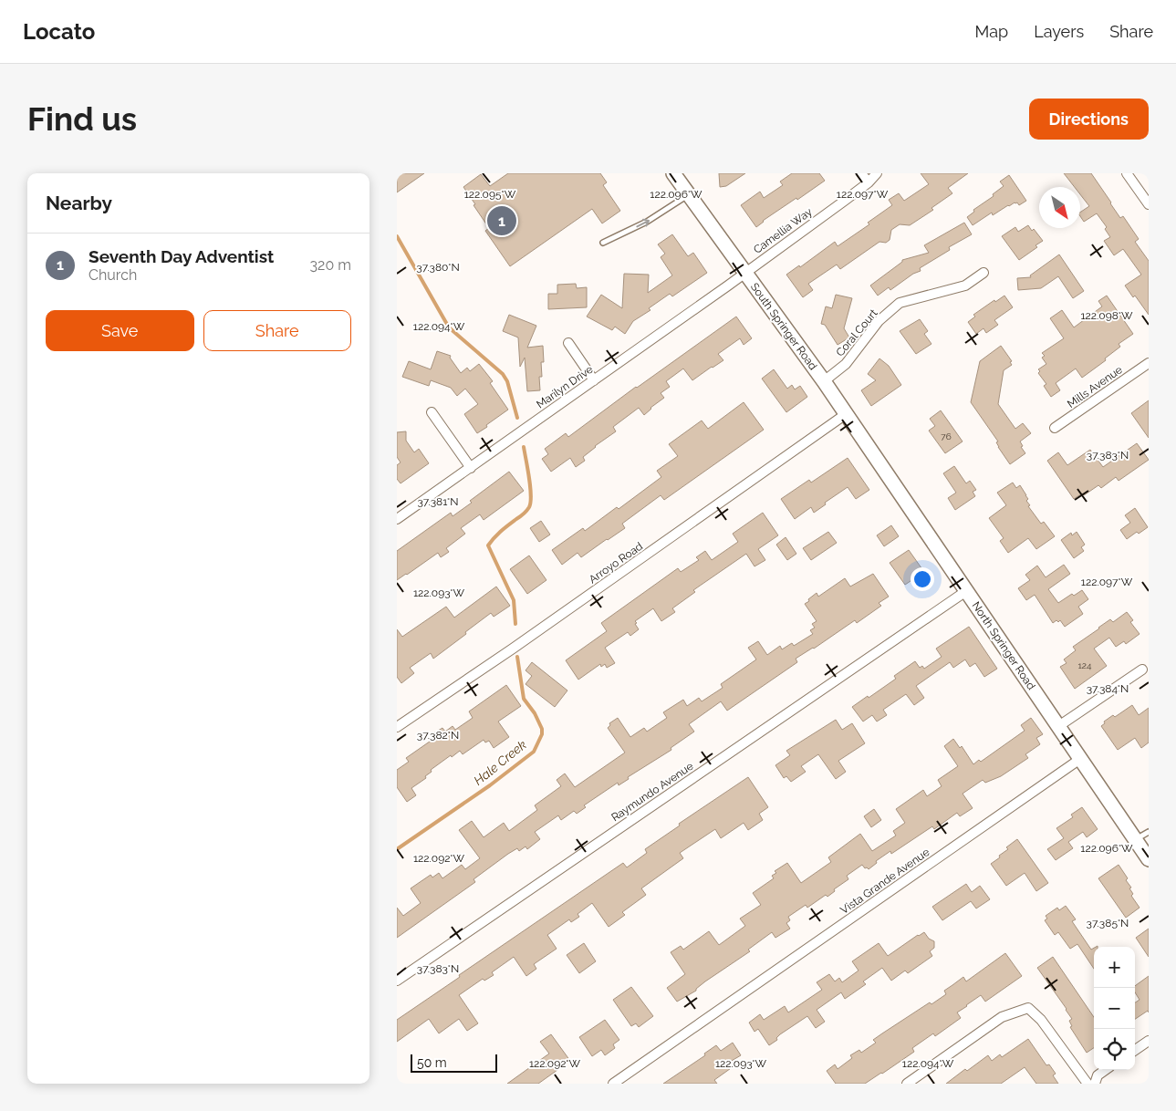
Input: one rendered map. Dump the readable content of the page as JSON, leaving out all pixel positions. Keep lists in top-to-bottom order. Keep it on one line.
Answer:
{"streets":{"street":["Camellia Way","South Springer Road","Coral Court","Marilyn Drive","Mills Avenue","Arroyo Road","North Springer Road","Raymundo Avenue","Vista Grande Avenue"]},"crossings":[["Camellia Way","South Springer Road"],["Camellia Way","Marilyn Drive"],["South Springer Road","Coral Court"],["South Springer Road","Marilyn Drive"],["South Springer Road","Arroyo Road"],["South Springer Road","North Springer Road"],["Arroyo Road","North Springer Road"],["North Springer Road","Raymundo Avenue"],["North Springer Road","Vista Grande Avenue"]],"water":["Hale Creek"],"house_numbers":["76","124"],"scale_bar":"50 m","north":"bottom right","page":{"header":"Locato","nav":["Map","Layers","Share"],"buttons":["Directions",["Save","Share"]],"title":"Find us","heading":"Nearby","pins":"1","list":[{"mark":"1","name":"Seventh Day Adventist","note":"Church","value":"320 m"}],"map_buttons":["+","−"],"scale":"50 m"},"coordinates":["122.095°W","122.096°W","122.097°W","37.380°N","122.098°W","122.094°W","37.383°N","37.381°N","122.093°W","37.384°N","37.382°N","122.092°W","37.385°N"]}
